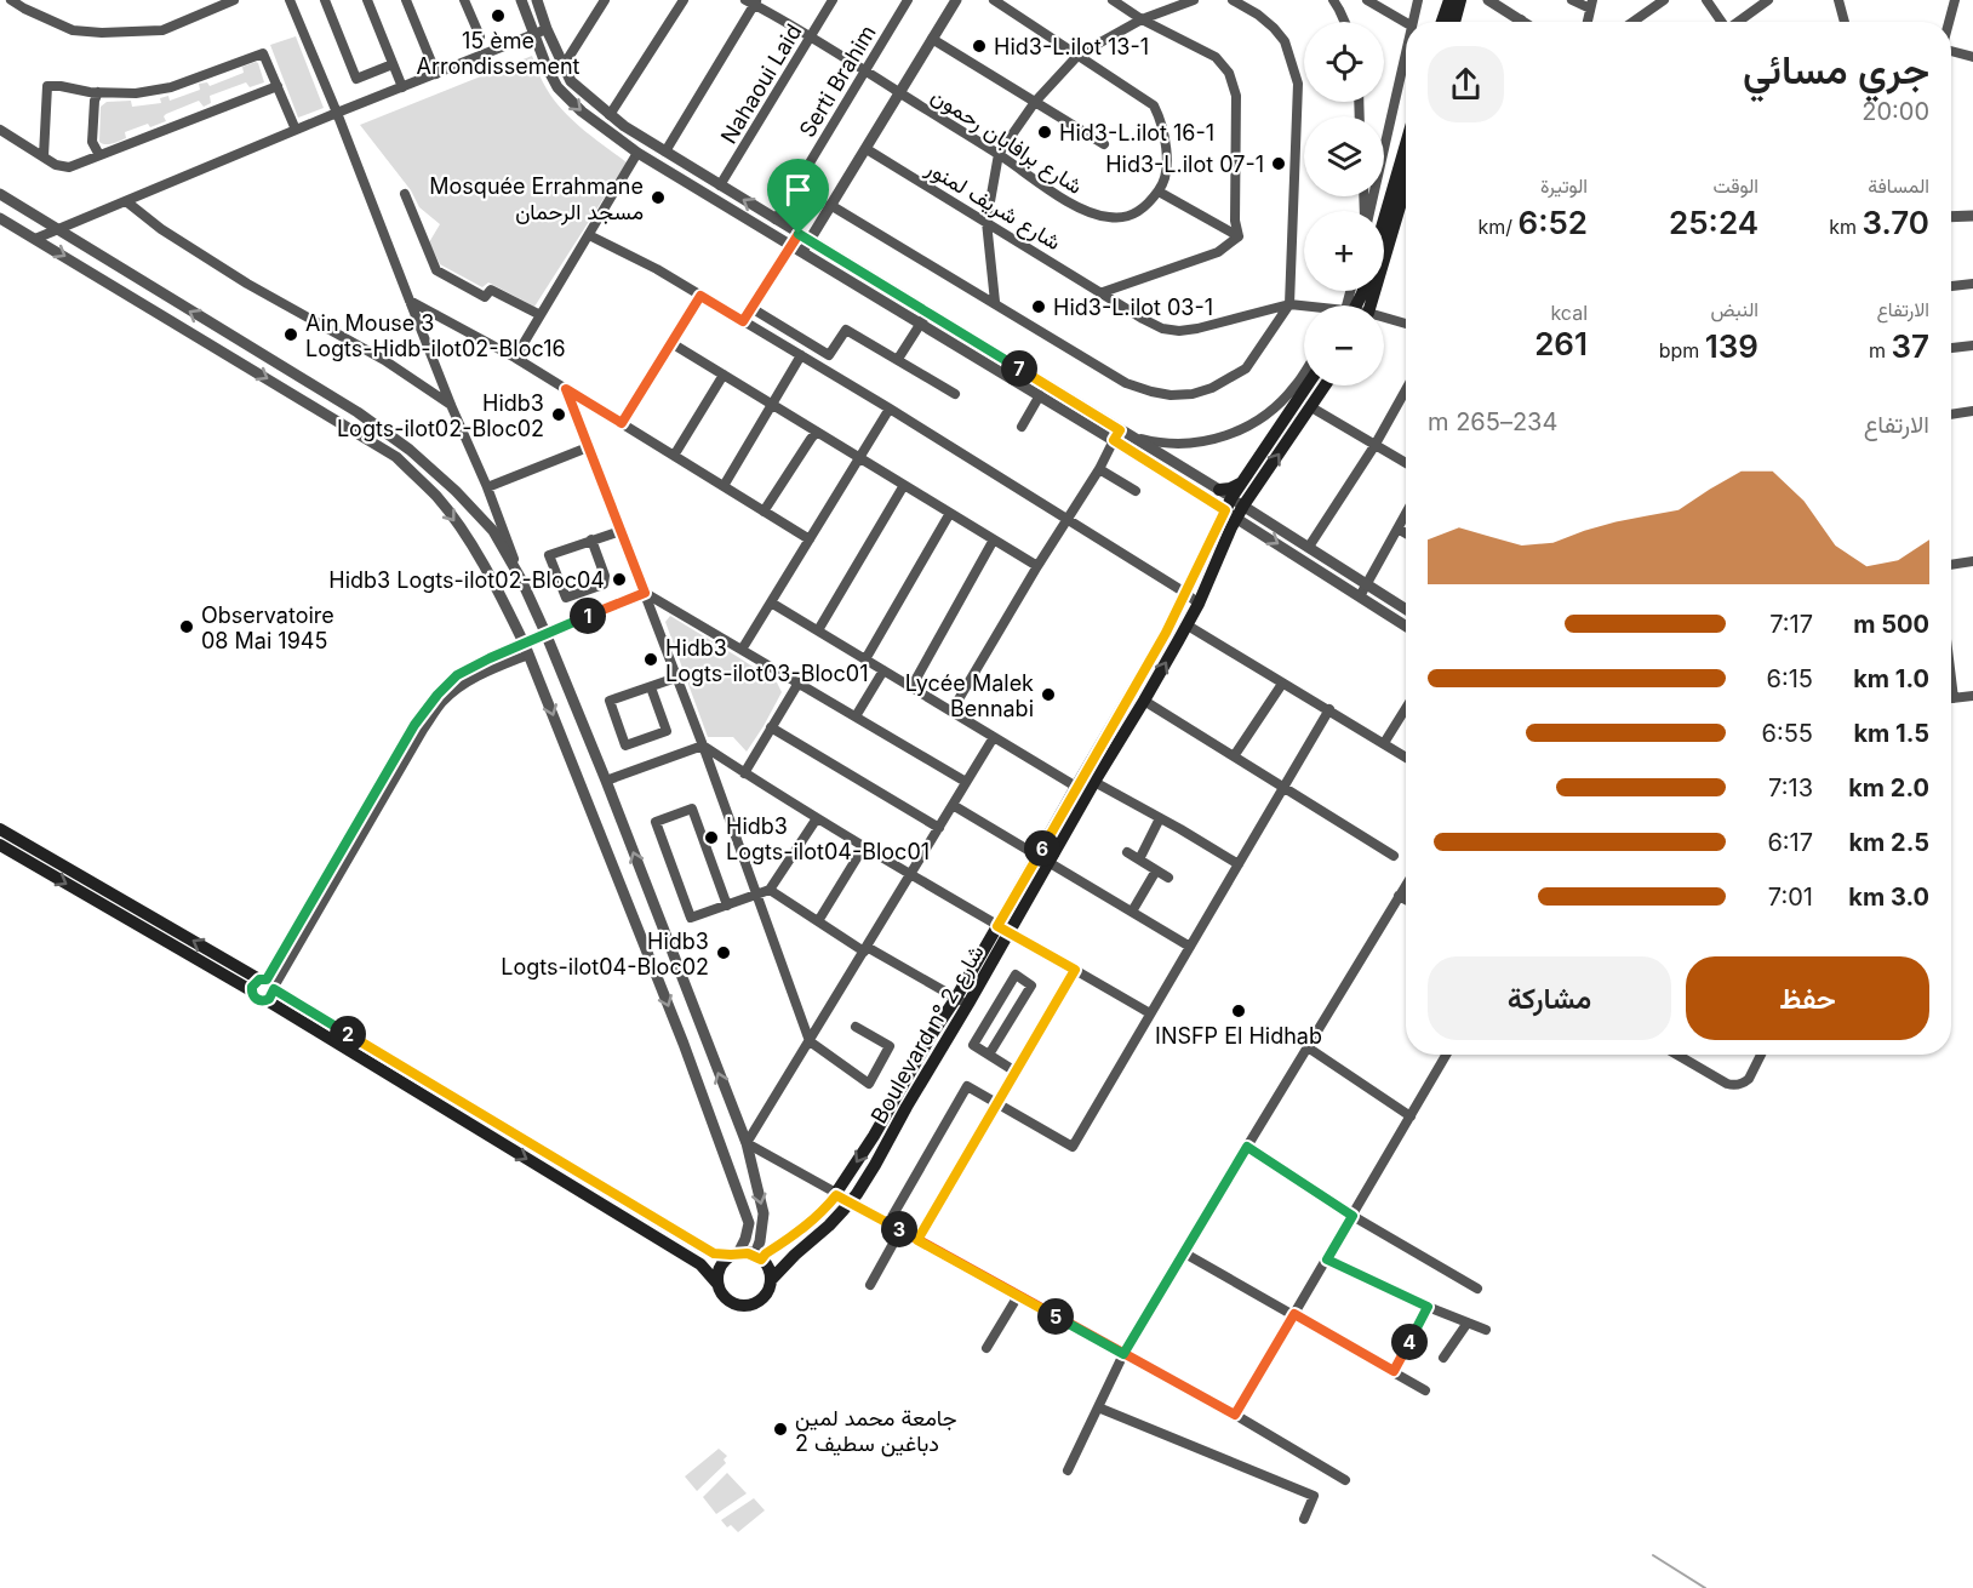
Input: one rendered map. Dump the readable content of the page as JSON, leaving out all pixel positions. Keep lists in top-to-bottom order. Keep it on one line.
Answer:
{"streets":{"main road":["Boulevard n° شارع 2"],"street":["Serti Brahim","Nahaoui Laid","شارع برافابان رحمون","شارع شريف لمنور"]},"crossings":[["Serti Brahim","شارع برافابان رحمون"],["Nahaoui Laid","شارع برافابان رحمون"]],"places":["15 ème Arrondissement","Hid3-L.ilot 13-1","Hid3-L.ilot 16-1","Hid3-L.ilot 07-1","Mosquée Errahmane مسجد الرحمان","Hid3-L.ilot 03-1","Ain Mouse 3 Logts-Hidb-ilot02-Bloc16","Hidb3 Logts-ilot02-Bloc02","Hidb3 Logts-ilot02-Bloc04","Observatoire 08 Mai 1945","Hidb3 Logts-ilot03-Bloc01","Lycée Malek Bennabi","Hidb3 Logts-ilot04-Bloc01","Hidb3 Logts-ilot04-Bloc02","INSFP El Hidhab","جامعة محمد لمين دباغين سطيف 2"],"page":{"map_buttons":["+","−"],"heading":["جري مسائي","20:00"],"stats":[["المسافة","3.70 km"],["الوقت","25:24"],["الوتيرة","6:52 /km"],["الارتفاع","37 m"],["النبض","139 bpm"],["kcal","261"]],"pins":["7","1","6","2","3","5","4"],"chart":["الارتفاع","234–265 m"],"list":[{"name":"500 m","note":"7:17"},{"name":"1.0 km","note":"6:15"},{"name":"1.5 km","note":"6:55"},{"name":"2.0 km","note":"7:13"},{"name":"2.5 km","note":"6:17"},{"name":"3.0 km","note":"7:01"}],"buttons":["حفظ","مشاركة"]}}
